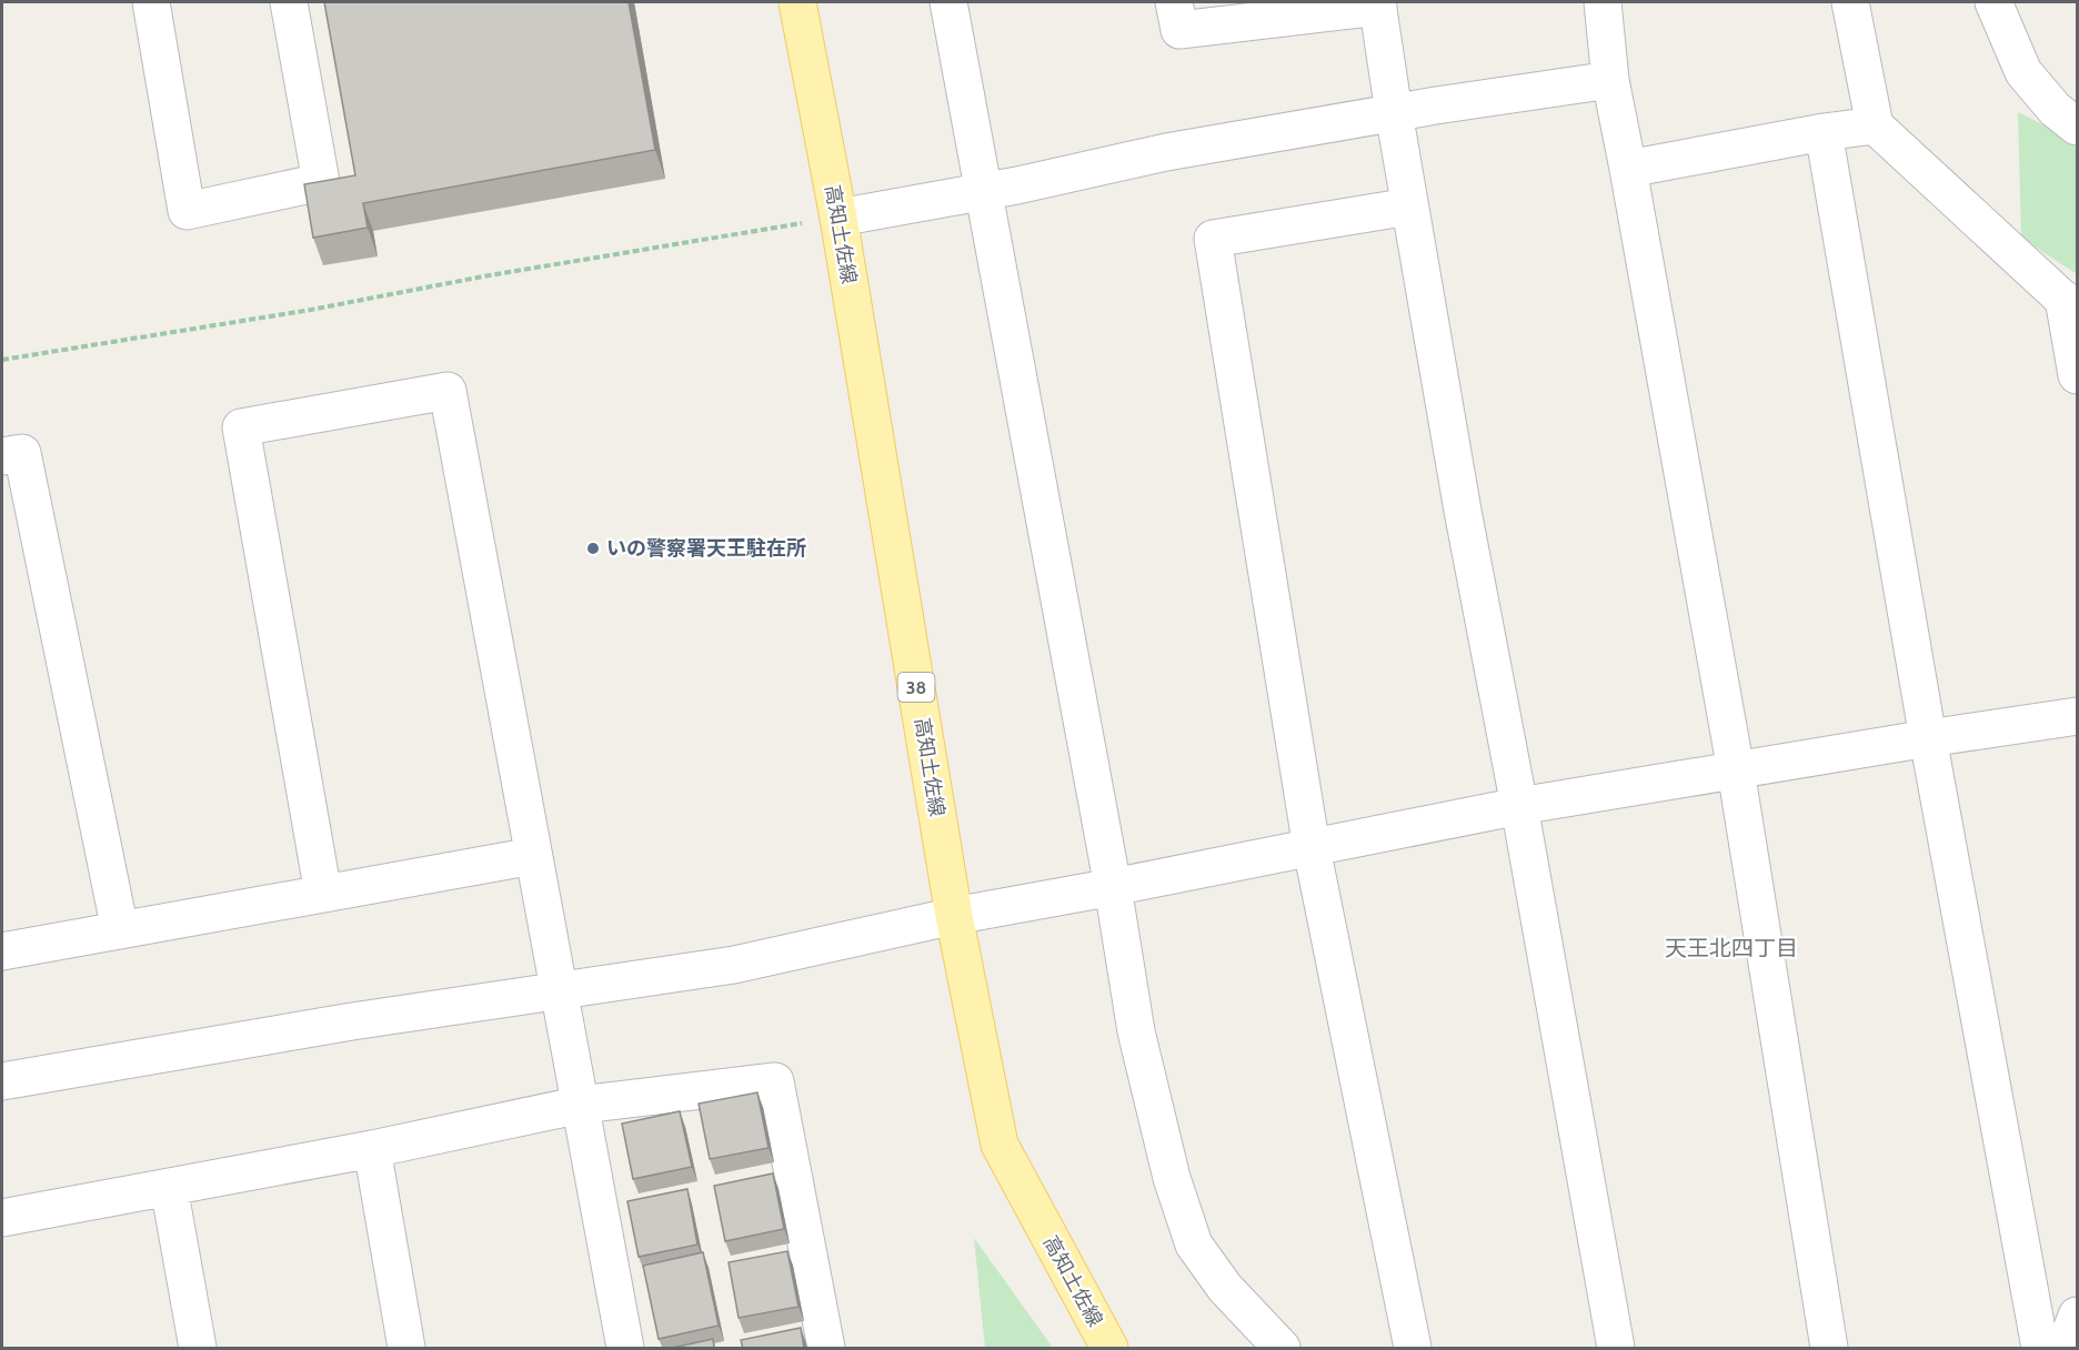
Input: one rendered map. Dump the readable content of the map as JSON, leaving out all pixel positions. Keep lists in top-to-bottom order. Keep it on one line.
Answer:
{"streets":{"main road":["高知土佐線","38"]},"districts":["天王北四丁目"],"places":["いの警察署天王駐在所"]}
